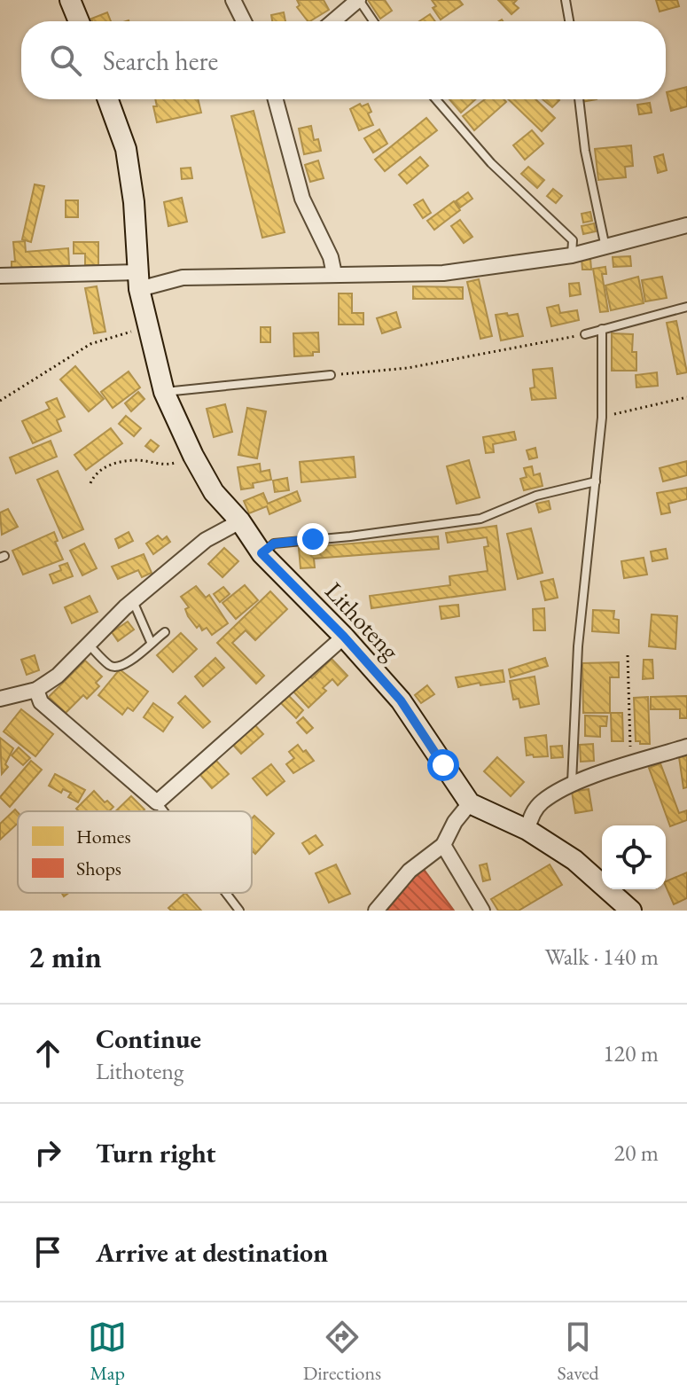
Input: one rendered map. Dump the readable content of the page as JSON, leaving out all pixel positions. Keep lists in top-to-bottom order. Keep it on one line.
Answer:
{"streets":{"main road":["Lithoteng"]},"legend":["Homes","Shops"],"page":{"search":"Search here","heading":["2 min","Walk · 140 m"],"list":[["Continue","Lithoteng","120 m"],["Turn right","20 m"],"Arrive at destination"],"nav":["Map","Directions","Saved"]}}
